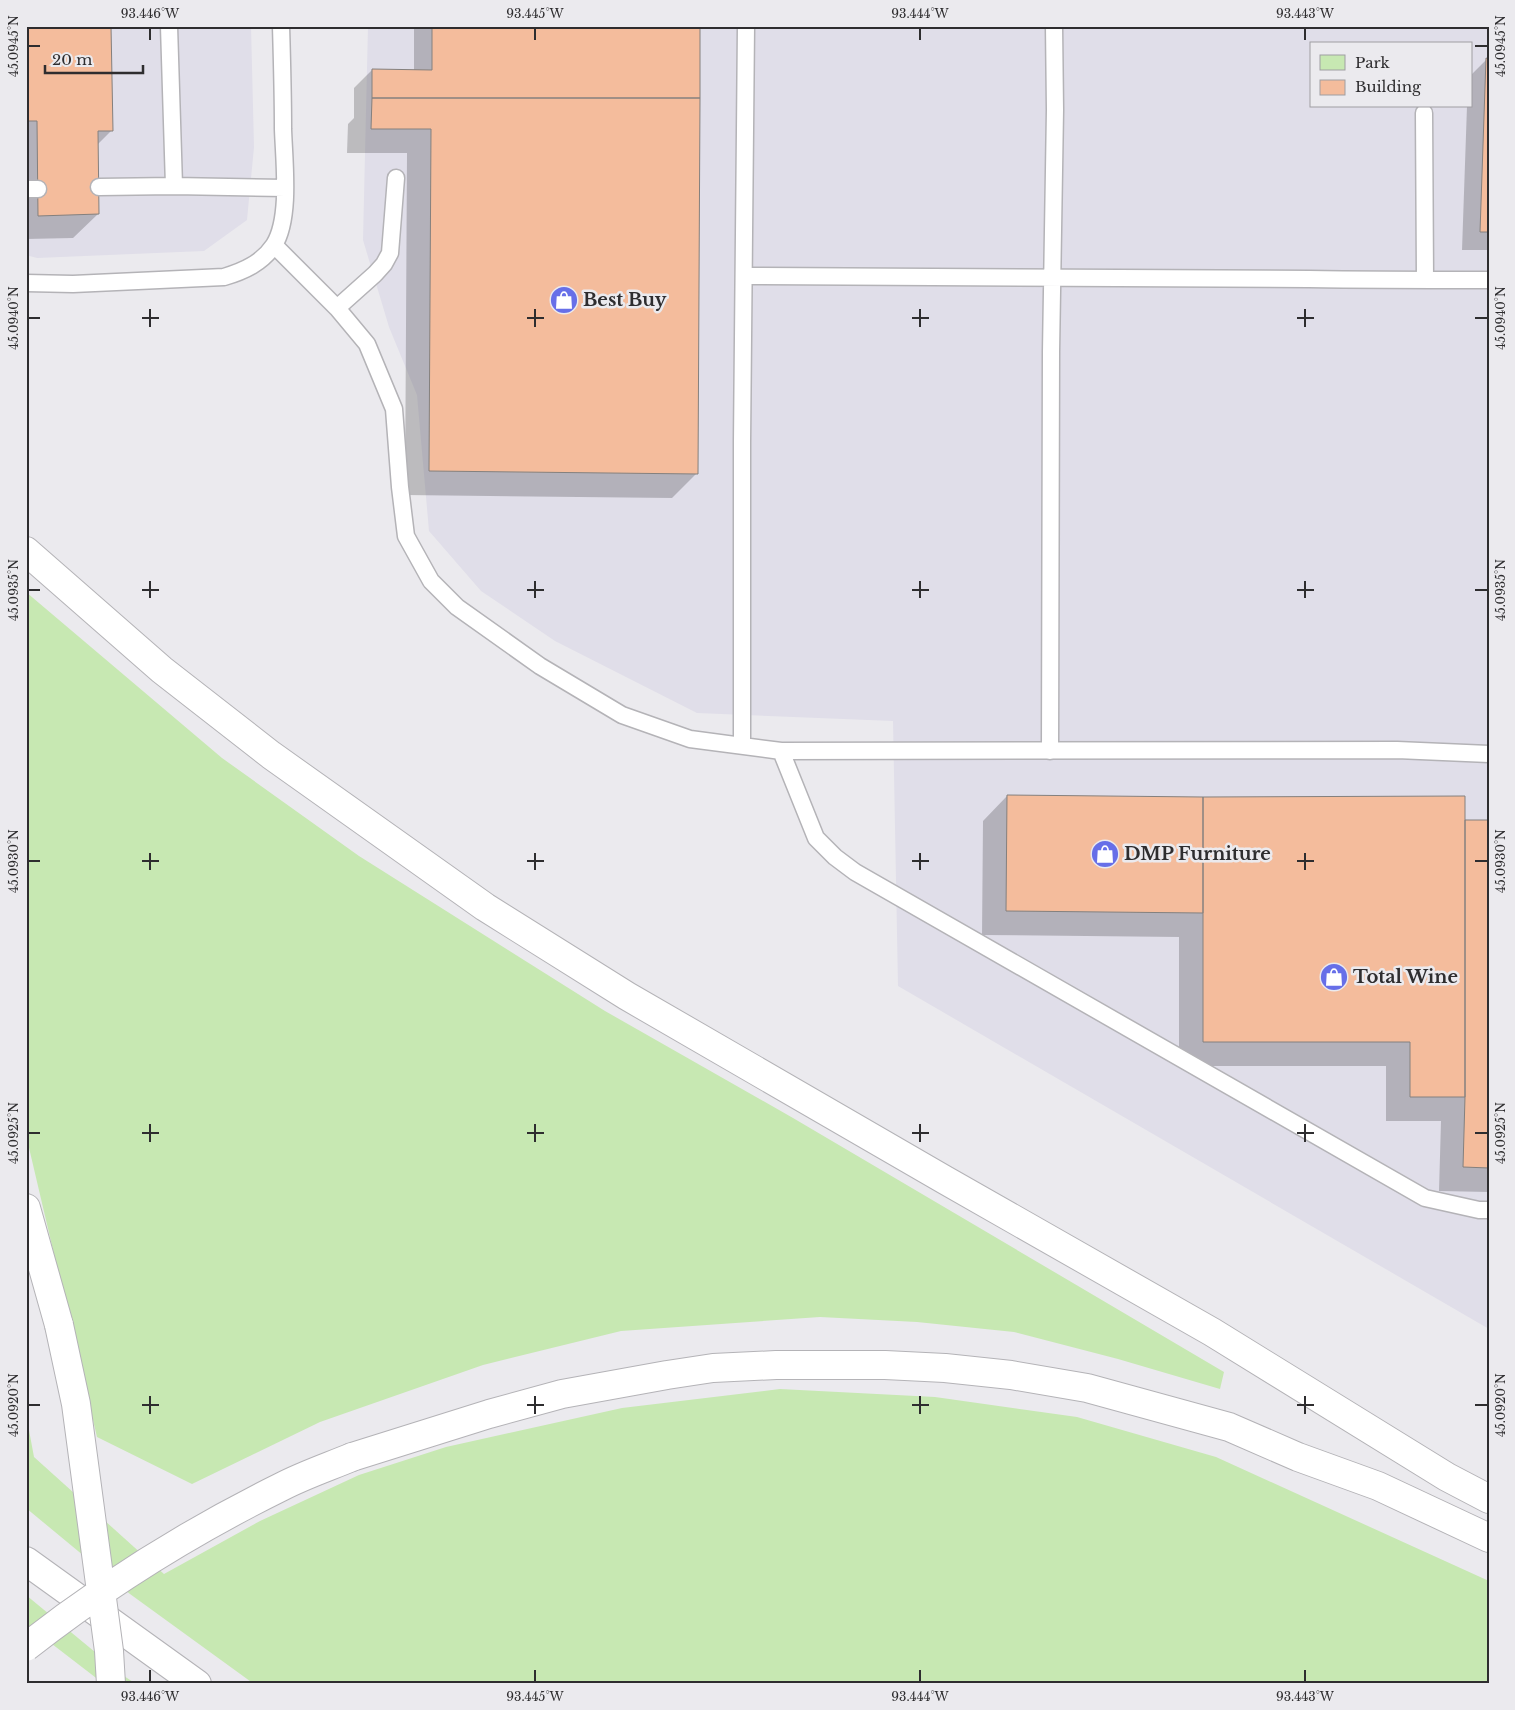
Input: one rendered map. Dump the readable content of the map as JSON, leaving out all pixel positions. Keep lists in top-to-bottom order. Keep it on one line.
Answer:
{"places":{"shop":["Best Buy","DMP Furniture","Total Wine"]},"legend":["Park","Building"],"scale_bar":"20 m","coordinates":["93.446°W","93.445°W","93.444°W","93.443°W","45.0945°N","45.0940°N","45.0935°N","45.0930°N","45.0925°N","45.0920°N"]}
